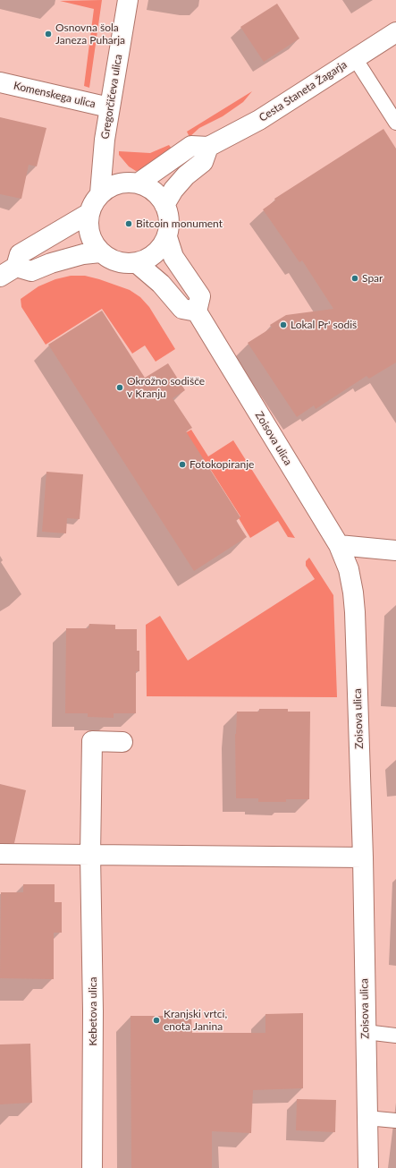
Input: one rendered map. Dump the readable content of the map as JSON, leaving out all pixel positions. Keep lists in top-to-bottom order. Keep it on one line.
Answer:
{"streets":{"street":["Cesta Staneta Žagarja","Komenskega ulica","Gregorčičeva ulica","Zoisova ulica","Kebetova ulica"]},"crossings":[["Cesta Staneta Žagarja","Gregorčičeva ulica"],["Komenskega ulica","Gregorčičeva ulica"]],"places":["Osnovna šola Janeza Puharja","Bitcoin monument","Spar","Lokal Pr' sodiš","Okrožno sodišče v Kranju","Fotokopiranje","Kranjski vrtci, enota Janina"]}
